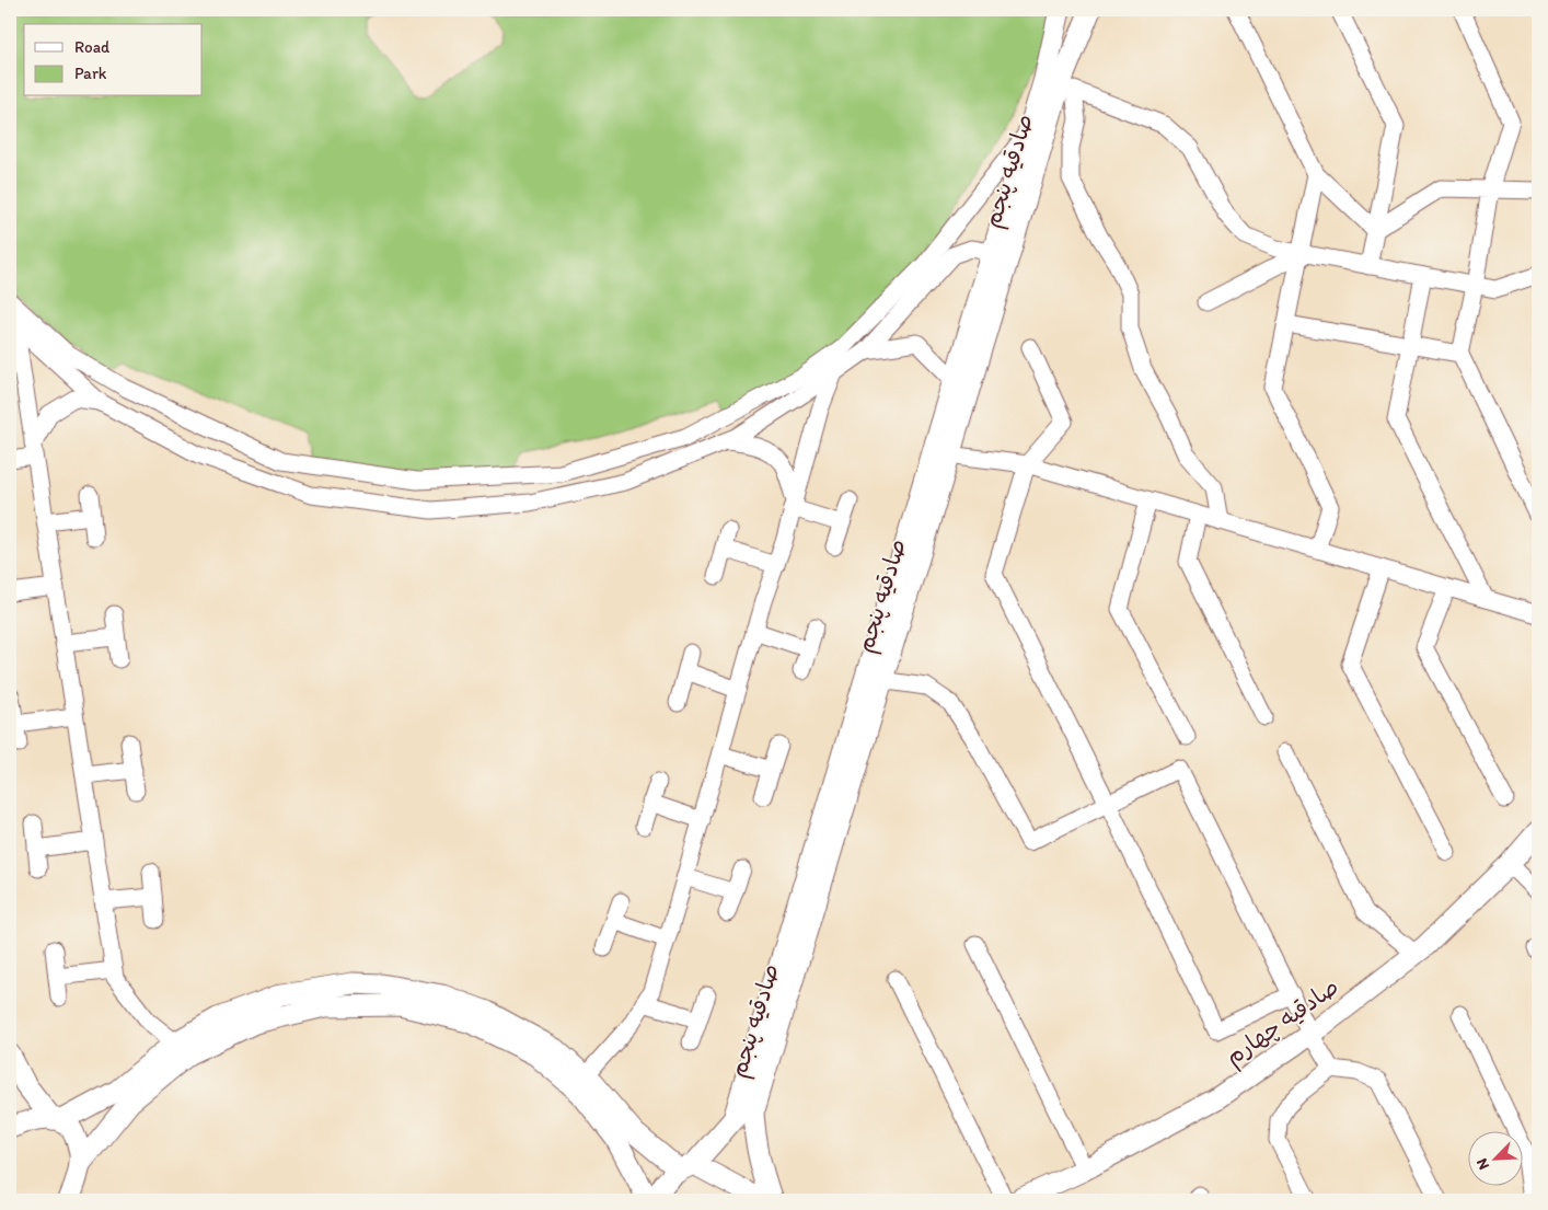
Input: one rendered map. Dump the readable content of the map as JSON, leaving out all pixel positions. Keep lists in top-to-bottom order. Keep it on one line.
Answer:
{"streets":{"street":["صادقیه پنجم","صادقیه چهارم"]},"legend":["Road","Park"],"north":"bottom left"}
